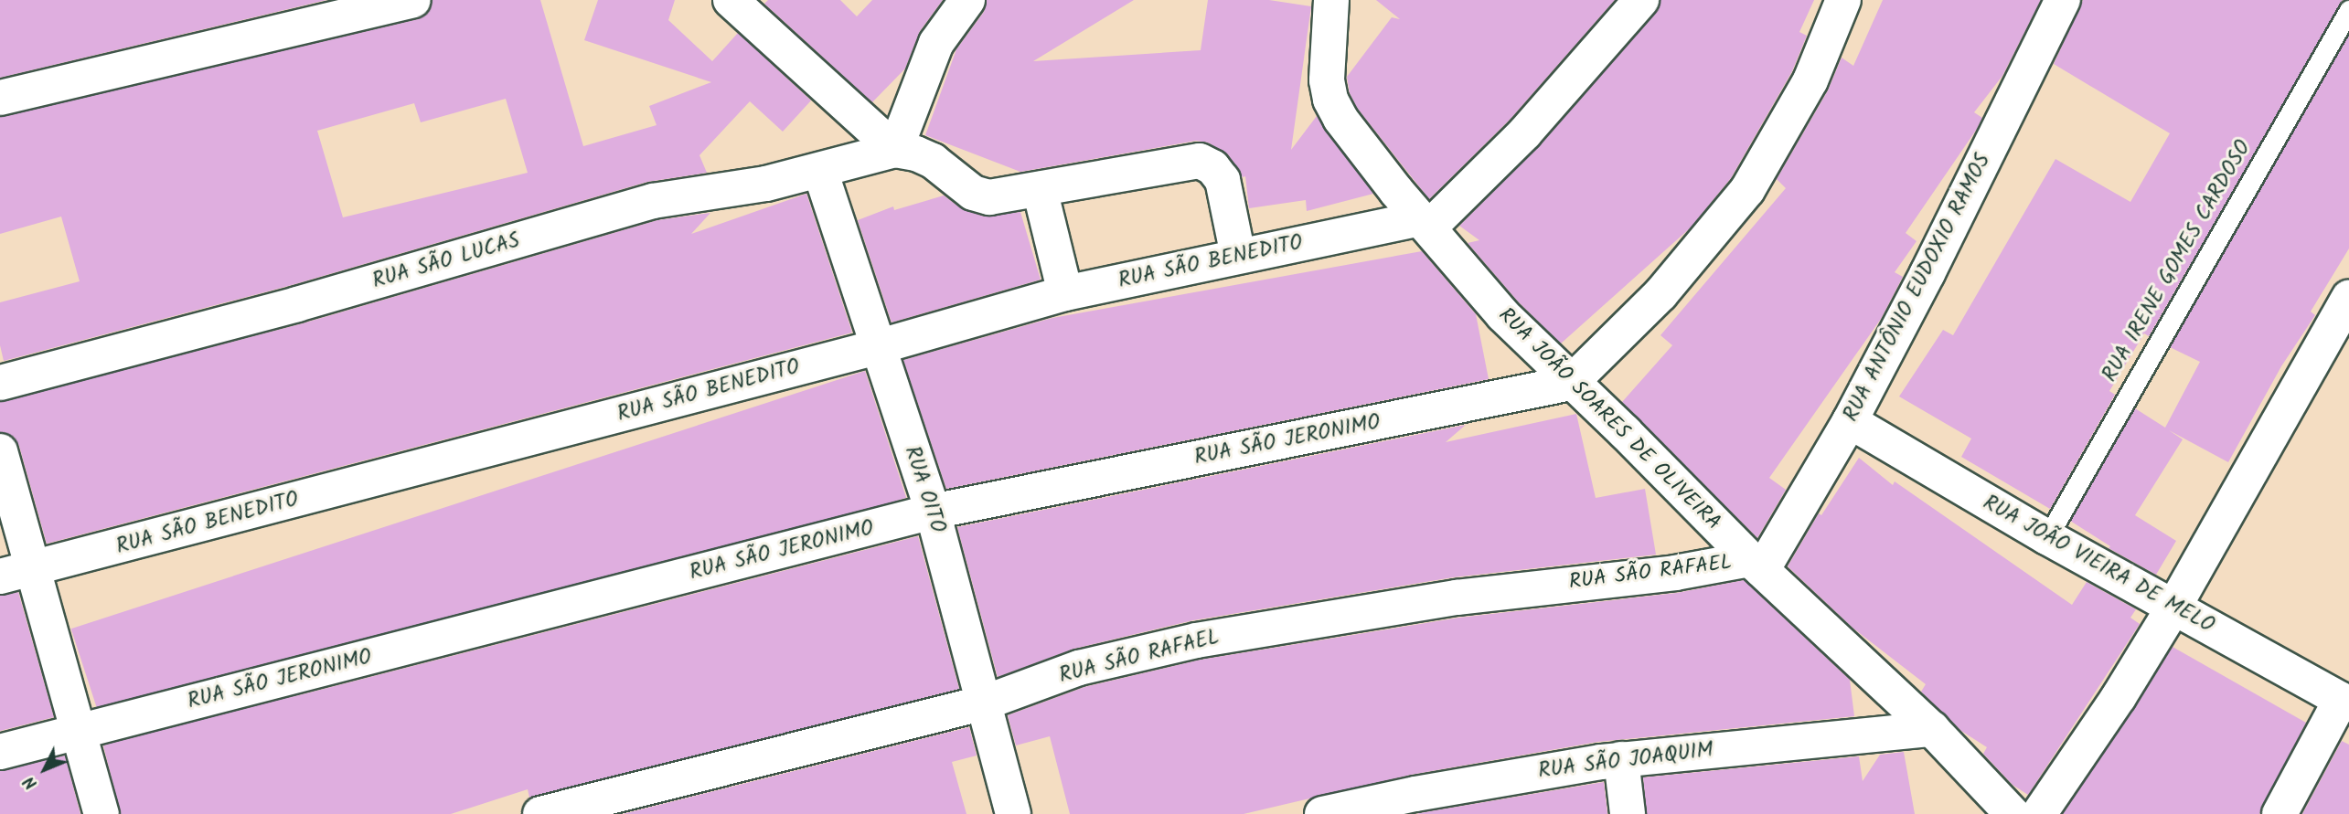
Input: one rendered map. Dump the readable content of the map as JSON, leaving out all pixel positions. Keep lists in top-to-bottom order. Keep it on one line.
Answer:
{"streets":{"street":["RUA SÃO LUCAS","RUA SÃO BENEDITO","RUA ANTÔNIO EUDOXIO RAMOS","RUA JOÃO SOARES DE OLIVEIRA","RUA SÃO JERONIMO","RUA OITO","RUA JOÃO VIEIRA DE MELO","RUA SÃO RAFAEL","RUA SÃO JOAQUIM"],"lane":["RUA IRENE GOMES CARDOSO"]},"crossings":[["RUA SÃO LUCAS","RUA OITO"],["RUA IRENE GOMES CARDOSO","RUA JOÃO VIEIRA DE MELO"],["RUA SÃO BENEDITO","RUA JOÃO SOARES DE OLIVEIRA"],["RUA SÃO BENEDITO","RUA OITO"],["RUA ANTÔNIO EUDOXIO RAMOS","RUA JOÃO SOARES DE OLIVEIRA"],["RUA ANTÔNIO EUDOXIO RAMOS","RUA JOÃO VIEIRA DE MELO"],["RUA ANTÔNIO EUDOXIO RAMOS","RUA SÃO RAFAEL"],["RUA JOÃO SOARES DE OLIVEIRA","RUA SÃO JERONIMO"],["RUA JOÃO SOARES DE OLIVEIRA","RUA SÃO RAFAEL"],["RUA JOÃO SOARES DE OLIVEIRA","RUA SÃO JOAQUIM"],["RUA SÃO JERONIMO","RUA OITO"],["RUA OITO","RUA SÃO RAFAEL"]],"north":"bottom left"}
